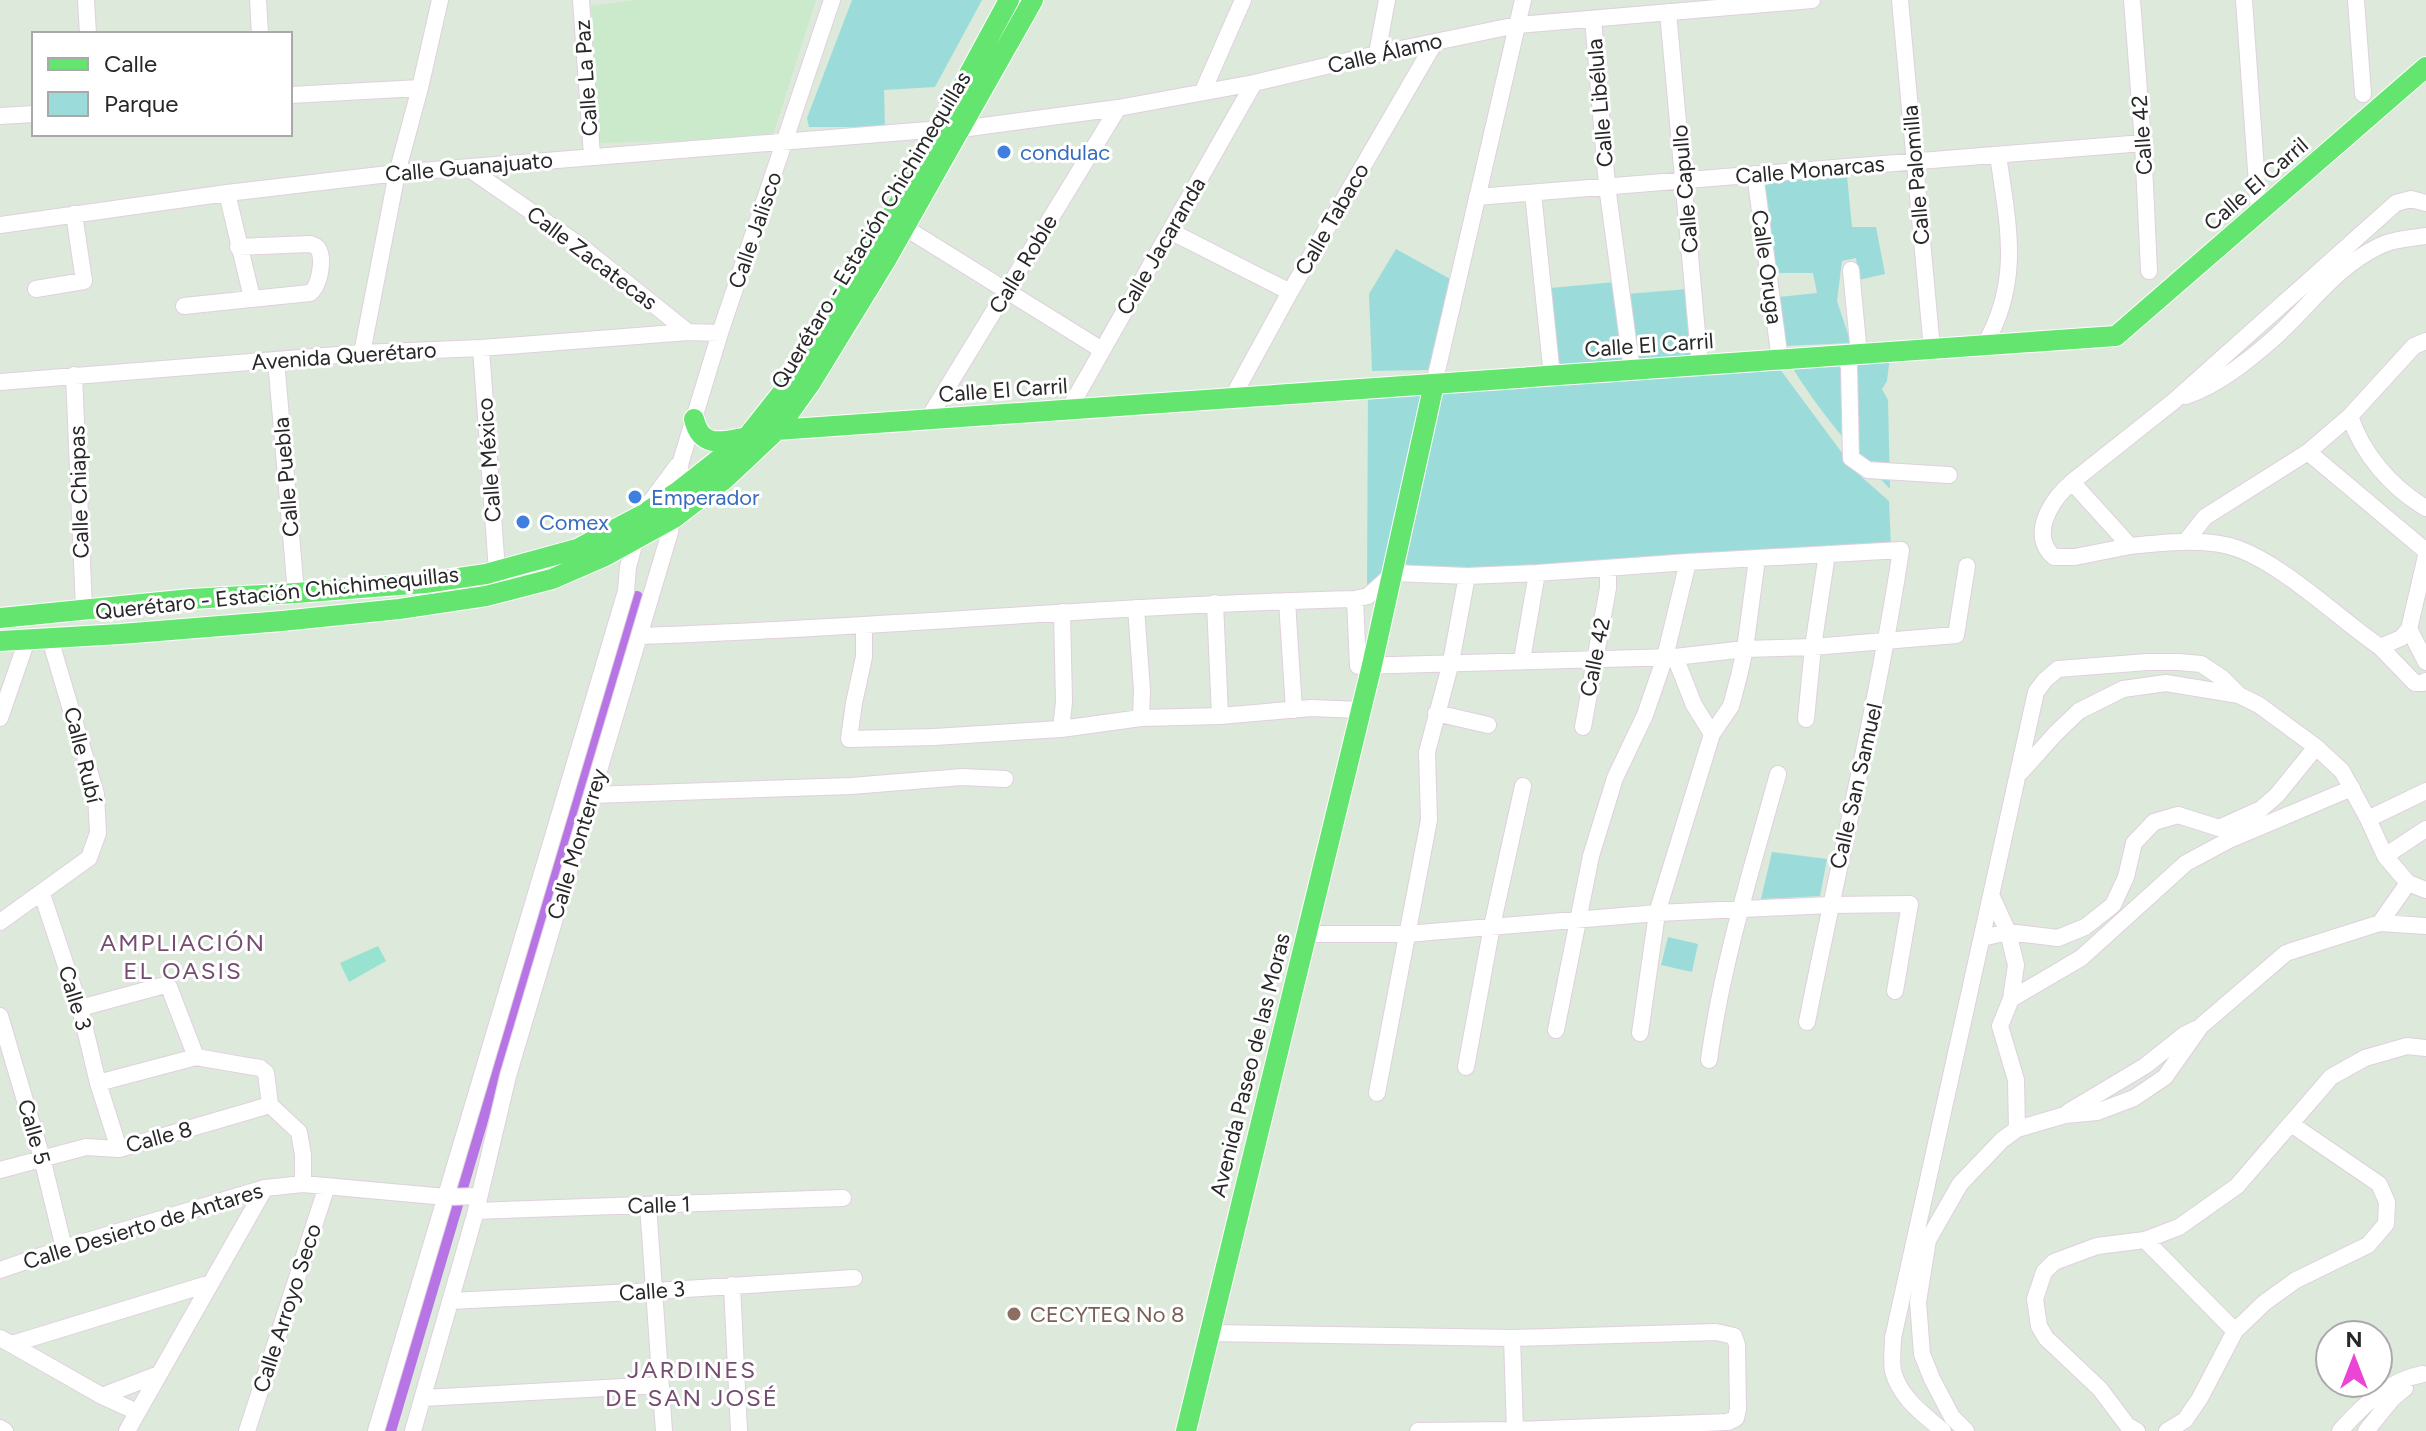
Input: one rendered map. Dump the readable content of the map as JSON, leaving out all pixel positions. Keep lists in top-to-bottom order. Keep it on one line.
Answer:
{"streets":{"main road":["Calle El Carril","Querétaro - Estación Chichimequillas","Avenida Paseo de las Moras"],"street":["Calle Álamo","Calle La Paz","Calle Libélula","Calle 42","Calle Guanajuato","Calle Monarcas","Calle Palomilla","Calle Capullo","Calle Tabaco","Calle Jalisco","Calle Jacaranda","Calle Zacatecas","Calle Roble","Calle Oruga","Avenida Querétaro","Calle México","Calle Puebla","Calle Chiapas","Calle Rubí","Calle San Samuel","Calle Monterrey","Calle 3","Calle 5","Calle 8","Calle 1","Calle Desierto de Antares","Calle Arroyo Seco"]},"crossings":[["Calle Álamo","Calle Libélula"],["Calle Álamo","Calle Guanajuato"],["Calle Álamo","Calle Capullo"],["Calle Álamo","Calle Tabaco"],["Calle Álamo","Querétaro - Estación Chichimequillas"],["Calle Álamo","Calle Jacaranda"],["Calle Álamo","Calle Roble"],["Calle La Paz","Calle Guanajuato"],["Calle Libélula","Calle Monarcas"],["Calle 42","Calle Monarcas"],["Calle Guanajuato","Calle Jalisco"],["Calle Guanajuato","Querétaro - Estación Chichimequillas"],["Calle Guanajuato","Calle Zacatecas"],["Calle Monarcas","Calle Palomilla"],["Calle Monarcas","Calle Capullo"],["Calle Monarcas","Calle Oruga"],["Calle Palomilla","Calle El Carril"],["Calle El Carril","Calle Capullo"],["Calle El Carril","Calle Tabaco"],["Calle El Carril","Querétaro - Estación Chichimequillas"],["Calle El Carril","Calle Jacaranda"],["Calle El Carril","Calle Roble"],["Calle El Carril","Calle Oruga"],["Calle El Carril","Avenida Paseo de las Moras"],["Calle Jalisco","Querétaro - Estación Chichimequillas"],["Calle Jalisco","Calle Monterrey"],["Querétaro - Estación Chichimequillas","Calle México"],["Querétaro - Estación Chichimequillas","Calle Puebla"],["Querétaro - Estación Chichimequillas","Calle Chiapas"],["Querétaro - Estación Chichimequillas","Calle Rubí"],["Querétaro - Estación Chichimequillas","Calle Monterrey"],["Calle Zacatecas","Avenida Querétaro"],["Avenida Querétaro","Calle México"],["Avenida Querétaro","Calle Puebla"],["Avenida Querétaro","Calle Chiapas"],["Calle Rubí","Calle 3"],["Calle Monterrey","Calle 3"],["Calle Monterrey","Calle 1"],["Calle Monterrey","Calle Desierto de Antares"],["Calle 3","Calle 8"],["Calle 5","Calle 8"],["Calle 5","Calle Desierto de Antares"],["Calle 1","Calle Desierto de Antares"],["Calle Desierto de Antares","Calle Arroyo Seco"]],"districts":["AMPLIACIÓN EL OASIS","JARDINES DE SAN JOSÉ"],"places":["condulac","Emperador","Comex","CECYTEQ No 8"],"legend":["Calle","Parque"],"north":"top"}
